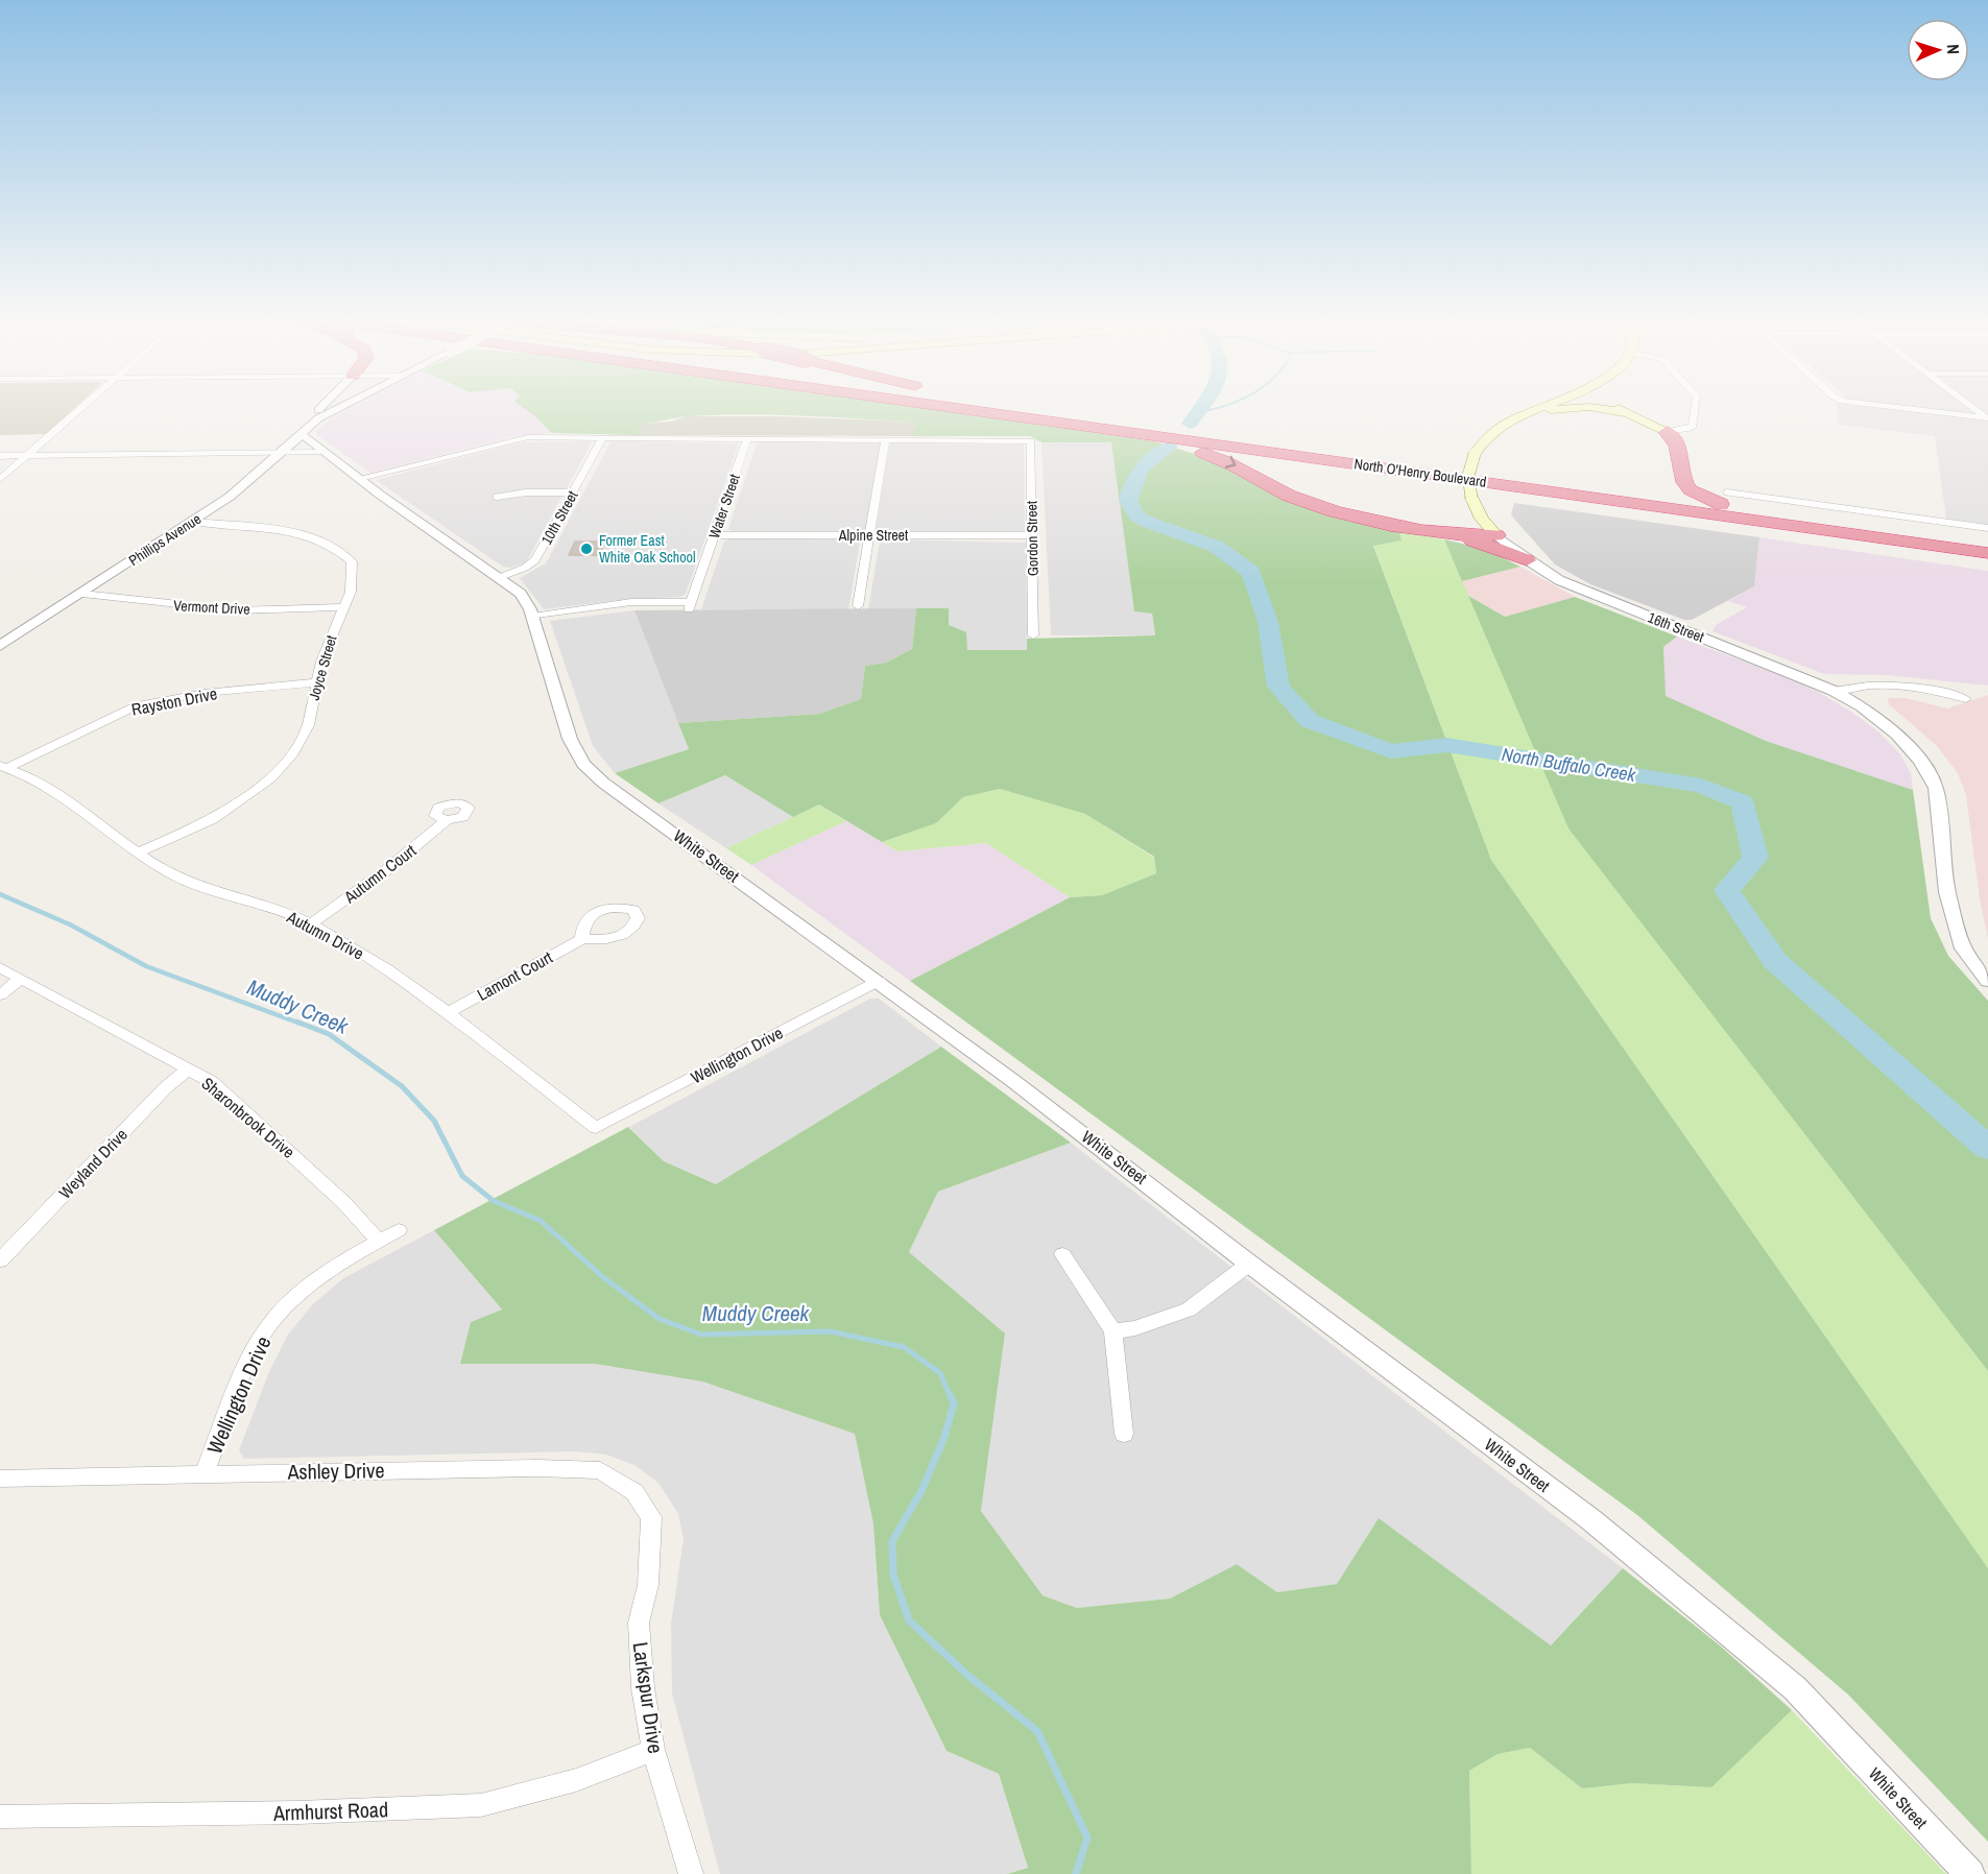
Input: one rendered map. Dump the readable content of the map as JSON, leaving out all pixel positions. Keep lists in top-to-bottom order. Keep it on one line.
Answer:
{"streets":{"highway":["North O'Henry Boulevard"],"main road":["16th Street"],"street":["Water Street","10th Street","Alpine Street","Gordon Street","Phillips Avenue","Vermont Drive","Joyce Street","Rayston Drive","White Street","Autumn Court","Autumn Drive","Lamont Court","Wellington Drive","Sharonbrook Drive","Weyland Drive","Ashley Drive","Larkspur Drive","Armhurst Road"]},"crossings":[["Water Street","Alpine Street"],["Water Street","White Street"],["10th Street","White Street"],["Alpine Street","Gordon Street"],["Phillips Avenue","Vermont Drive"],["Phillips Avenue","Joyce Street"],["Phillips Avenue","White Street"],["Vermont Drive","Joyce Street"],["Joyce Street","Rayston Drive"],["Joyce Street","Autumn Drive"],["Rayston Drive","Autumn Drive"],["White Street","Wellington Drive"],["Autumn Court","Autumn Drive"],["Autumn Drive","Lamont Court"],["Autumn Drive","Wellington Drive"],["Wellington Drive","Sharonbrook Drive"],["Wellington Drive","Ashley Drive"],["Sharonbrook Drive","Weyland Drive"],["Ashley Drive","Larkspur Drive"],["Larkspur Drive","Armhurst Road"]],"water":["North Buffalo Creek","Muddy Creek"],"places":["Former East White Oak School"],"north":"right"}
